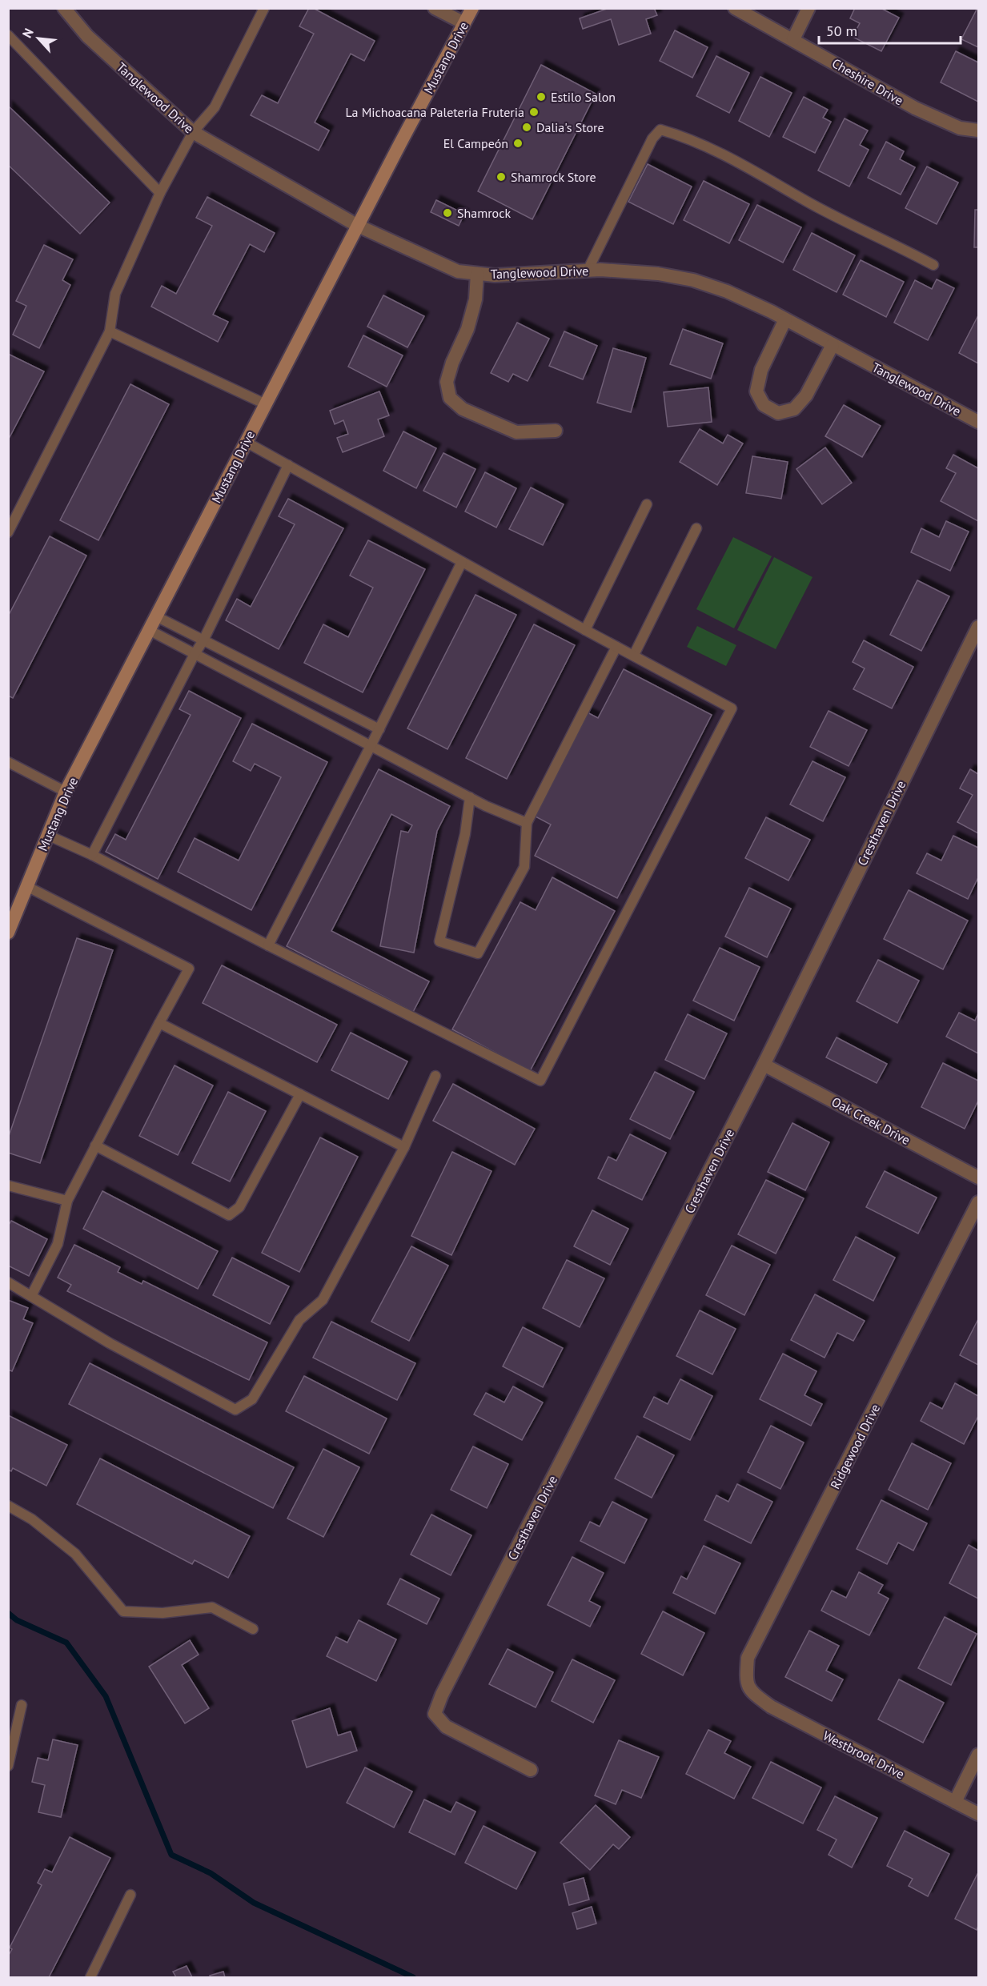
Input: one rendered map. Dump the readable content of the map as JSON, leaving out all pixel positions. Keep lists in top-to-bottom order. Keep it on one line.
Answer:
{"streets":{"main road":["Mustang Drive"],"street":["Cheshire Drive","Tanglewood Drive","Cresthaven Drive","Oak Creek Drive","Ridgewood Drive","Westbrook Drive"]},"crossings":[["Mustang Drive","Tanglewood Drive"],["Cresthaven Drive","Oak Creek Drive"],["Ridgewood Drive","Westbrook Drive"]],"places":["Estilo Salon","La Michoacana Paleteria Fruteria","Dalia's Store","El Campeón","Shamrock Store","Shamrock"],"scale_bar":"50 m","north":"top left"}
